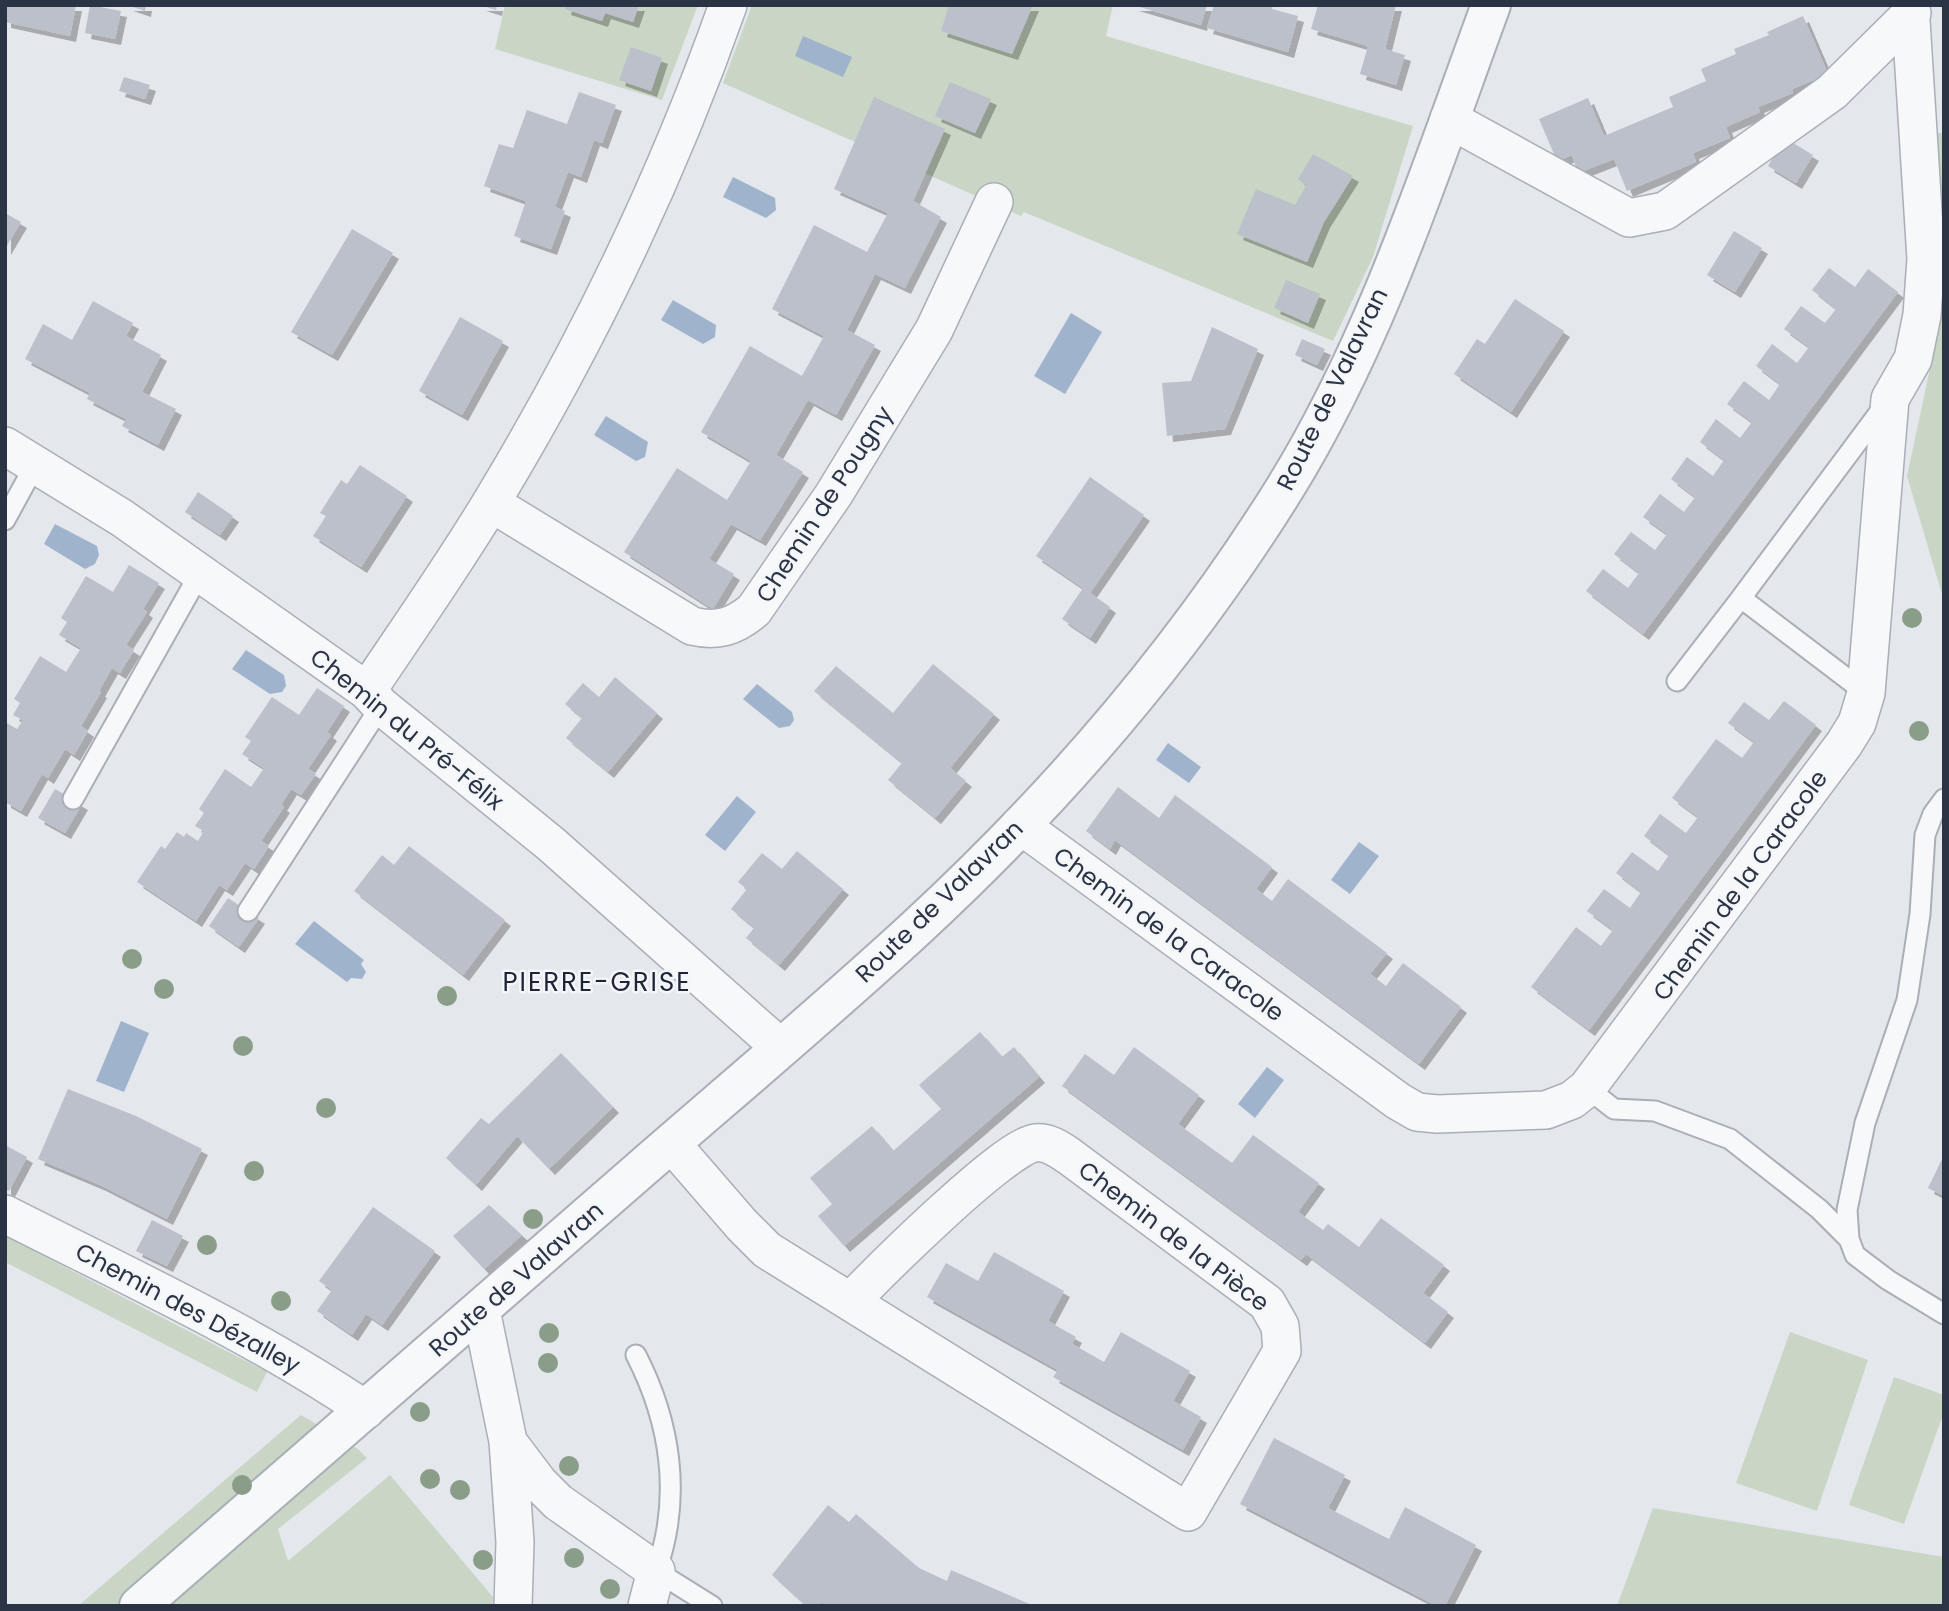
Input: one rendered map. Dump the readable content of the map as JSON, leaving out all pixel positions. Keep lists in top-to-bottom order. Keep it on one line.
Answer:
{"streets":{"street":["Route de Valavran","Chemin de Pougny","Chemin du Pré-Félix","Chemin de la Caracole","Chemin de la Pièce","Chemin des Dézalley"]},"crossings":[["Route de Valavran","Chemin du Pré-Félix"],["Route de Valavran","Chemin de la Caracole"],["Route de Valavran","Chemin de la Pièce"],["Route de Valavran","Chemin des Dézalley"]],"districts":["PIERRE-GRISE"]}
